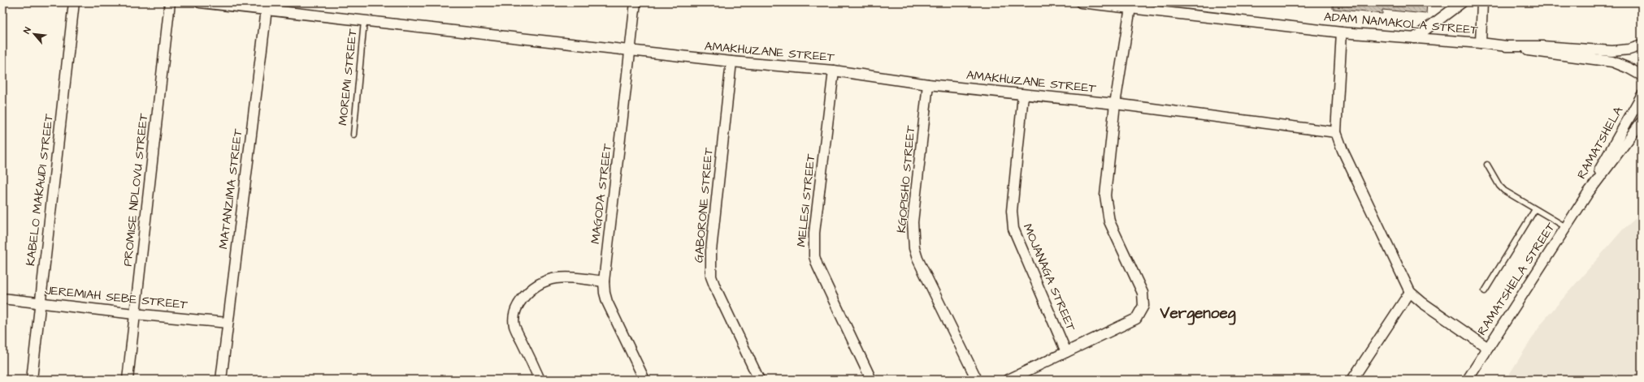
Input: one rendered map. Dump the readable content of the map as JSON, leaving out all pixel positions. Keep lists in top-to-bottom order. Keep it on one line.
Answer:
{"streets":{"street":["ADAM NAMAKOLA STREET","AMAKHUZANE STREET","RAMATSHELA","KGOPISHO STREET","MATANZIMA STREET","KABELO MAKAUDI STREET","PROMISE NDLOVU STREET","MAGODA STREET","MELESI STREET","GABORONE STREET","MOJANAGA STREET","RAMATSHELA STREET","JEREMIAH SEBE STREET"],"lane":["MOREMI STREET"]},"crossings":[["AMAKHUZANE STREET","MOREMI STREET"],["AMAKHUZANE STREET","KGOPISHO STREET"],["AMAKHUZANE STREET","MATANZIMA STREET"],["AMAKHUZANE STREET","MAGODA STREET"],["AMAKHUZANE STREET","MELESI STREET"],["AMAKHUZANE STREET","GABORONE STREET"],["AMAKHUZANE STREET","MOJANAGA STREET"],["RAMATSHELA","RAMATSHELA STREET"],["MATANZIMA STREET","JEREMIAH SEBE STREET"],["KABELO MAKAUDI STREET","JEREMIAH SEBE STREET"],["PROMISE NDLOVU STREET","JEREMIAH SEBE STREET"]],"districts":["Vergenoeg"],"north":"top left"}
